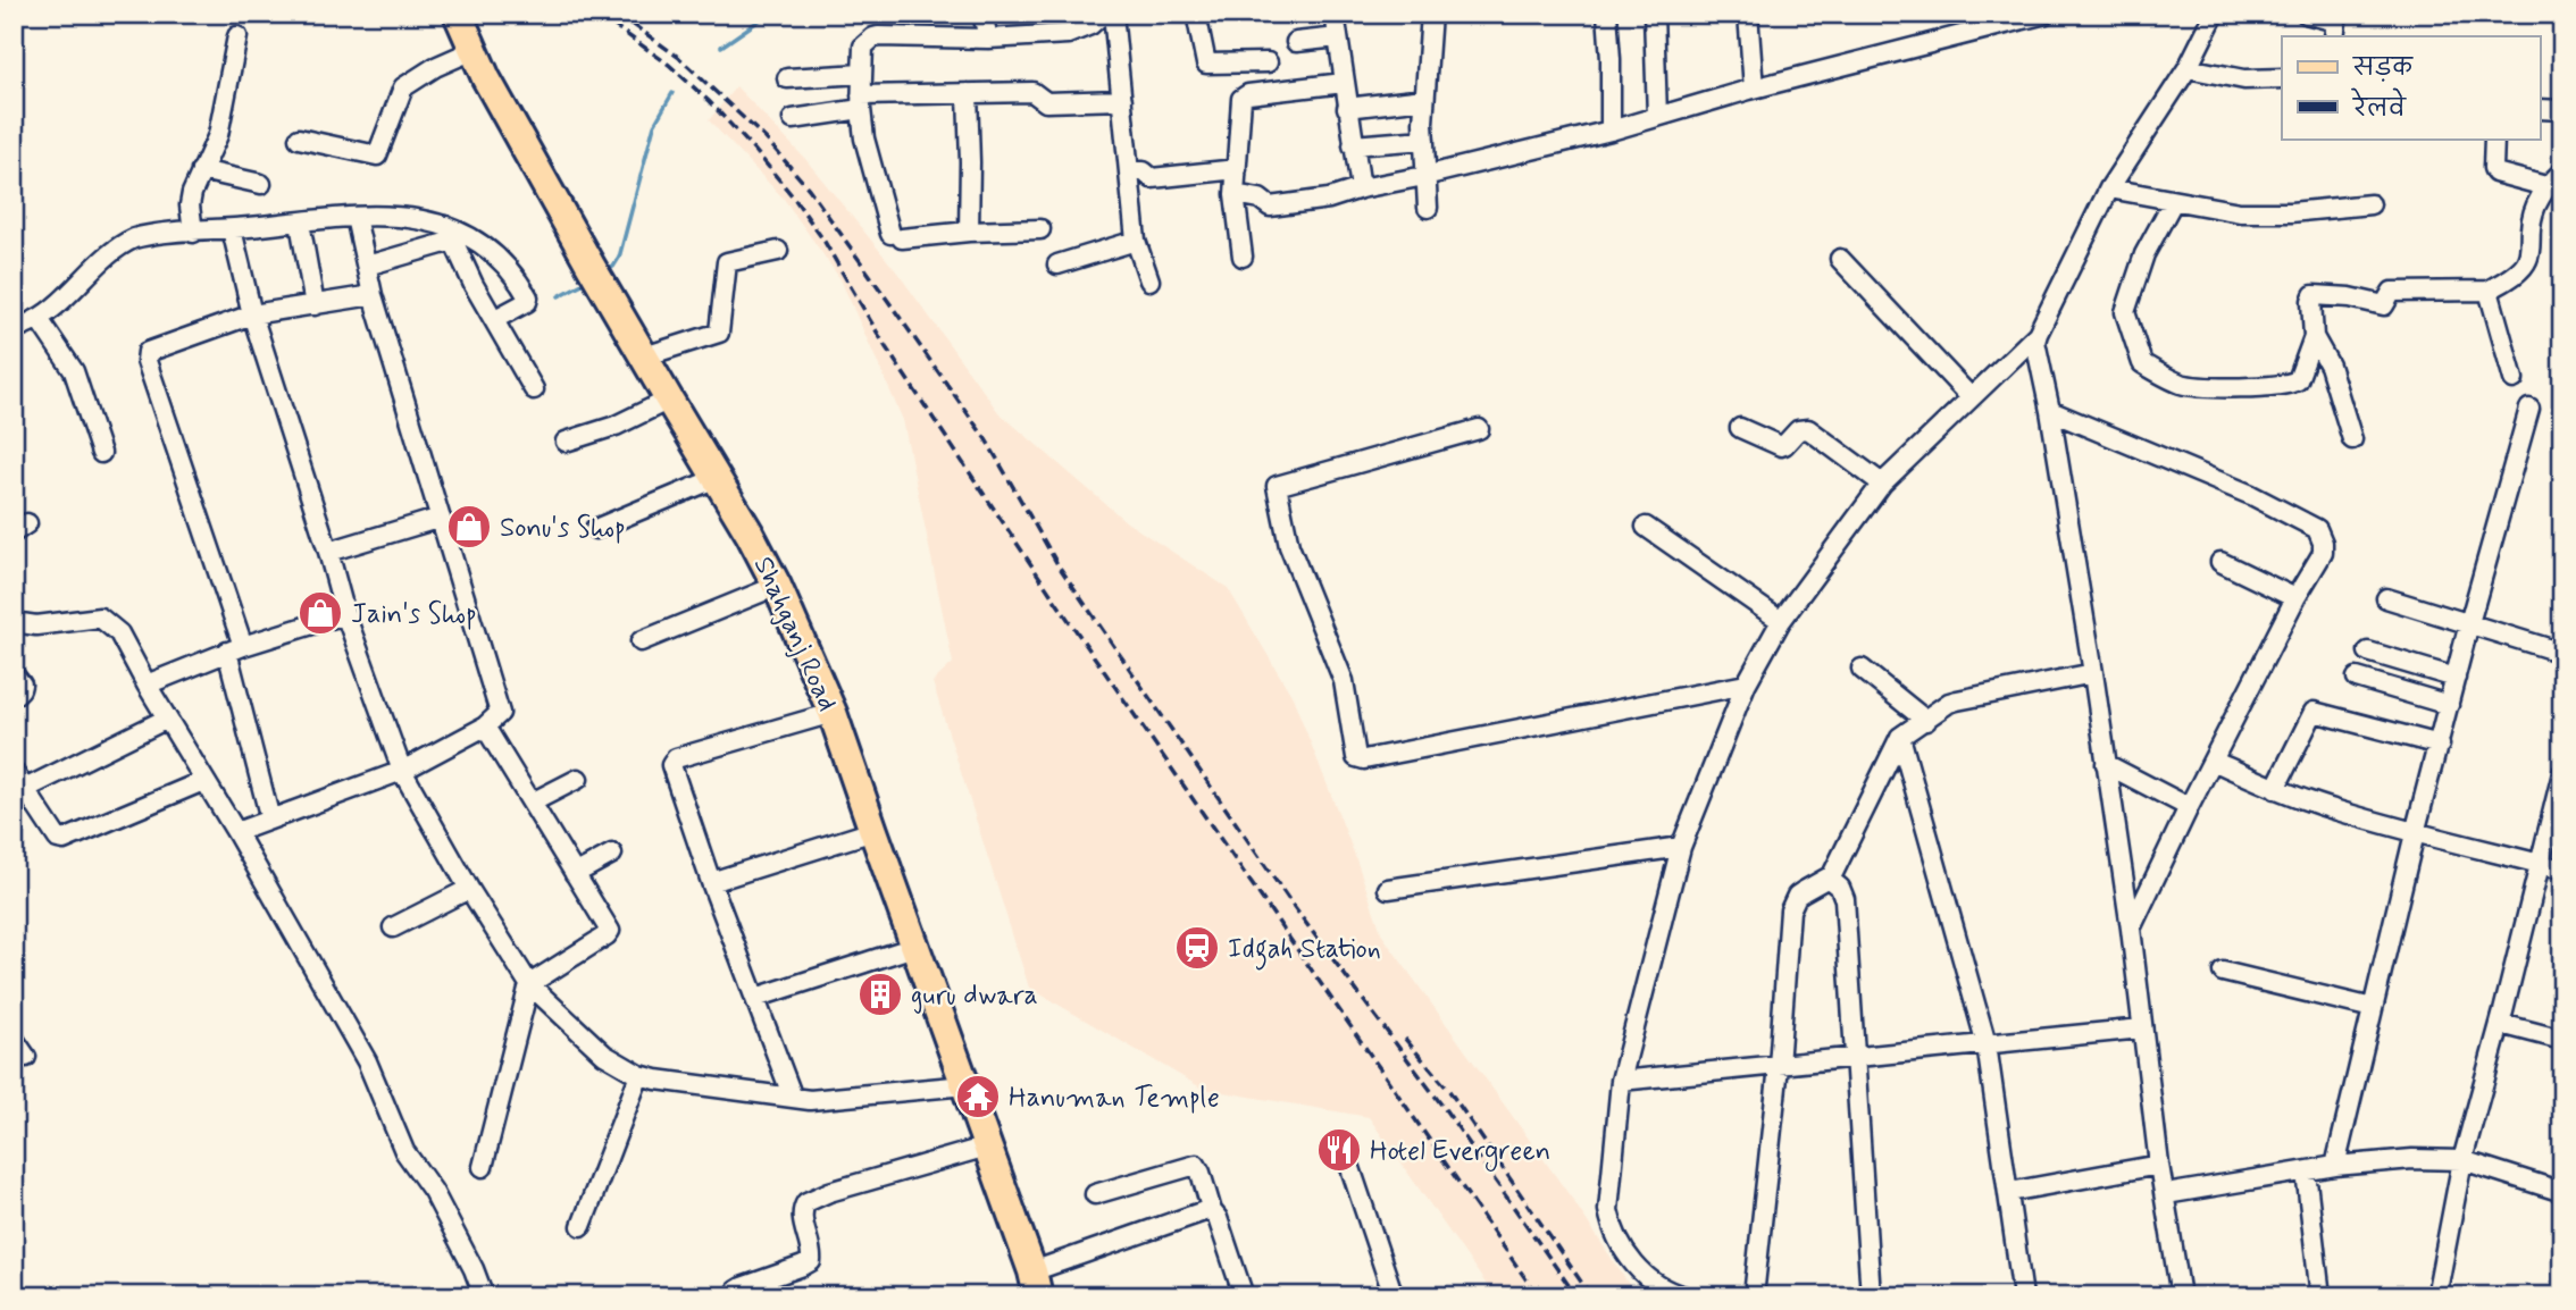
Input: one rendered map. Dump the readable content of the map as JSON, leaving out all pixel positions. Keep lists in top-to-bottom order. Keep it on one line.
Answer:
{"streets":{"main road":["Shahganj Road"]},"places":{"shop":["Sonu's Shop","Jain's Shop"],"station":["Idgah Station"],"building":["guru dwara"],"temple":["Hanuman Temple"],"restaurant":["Hotel Evergreen"]},"legend":["सड़क","रेलवे"]}
